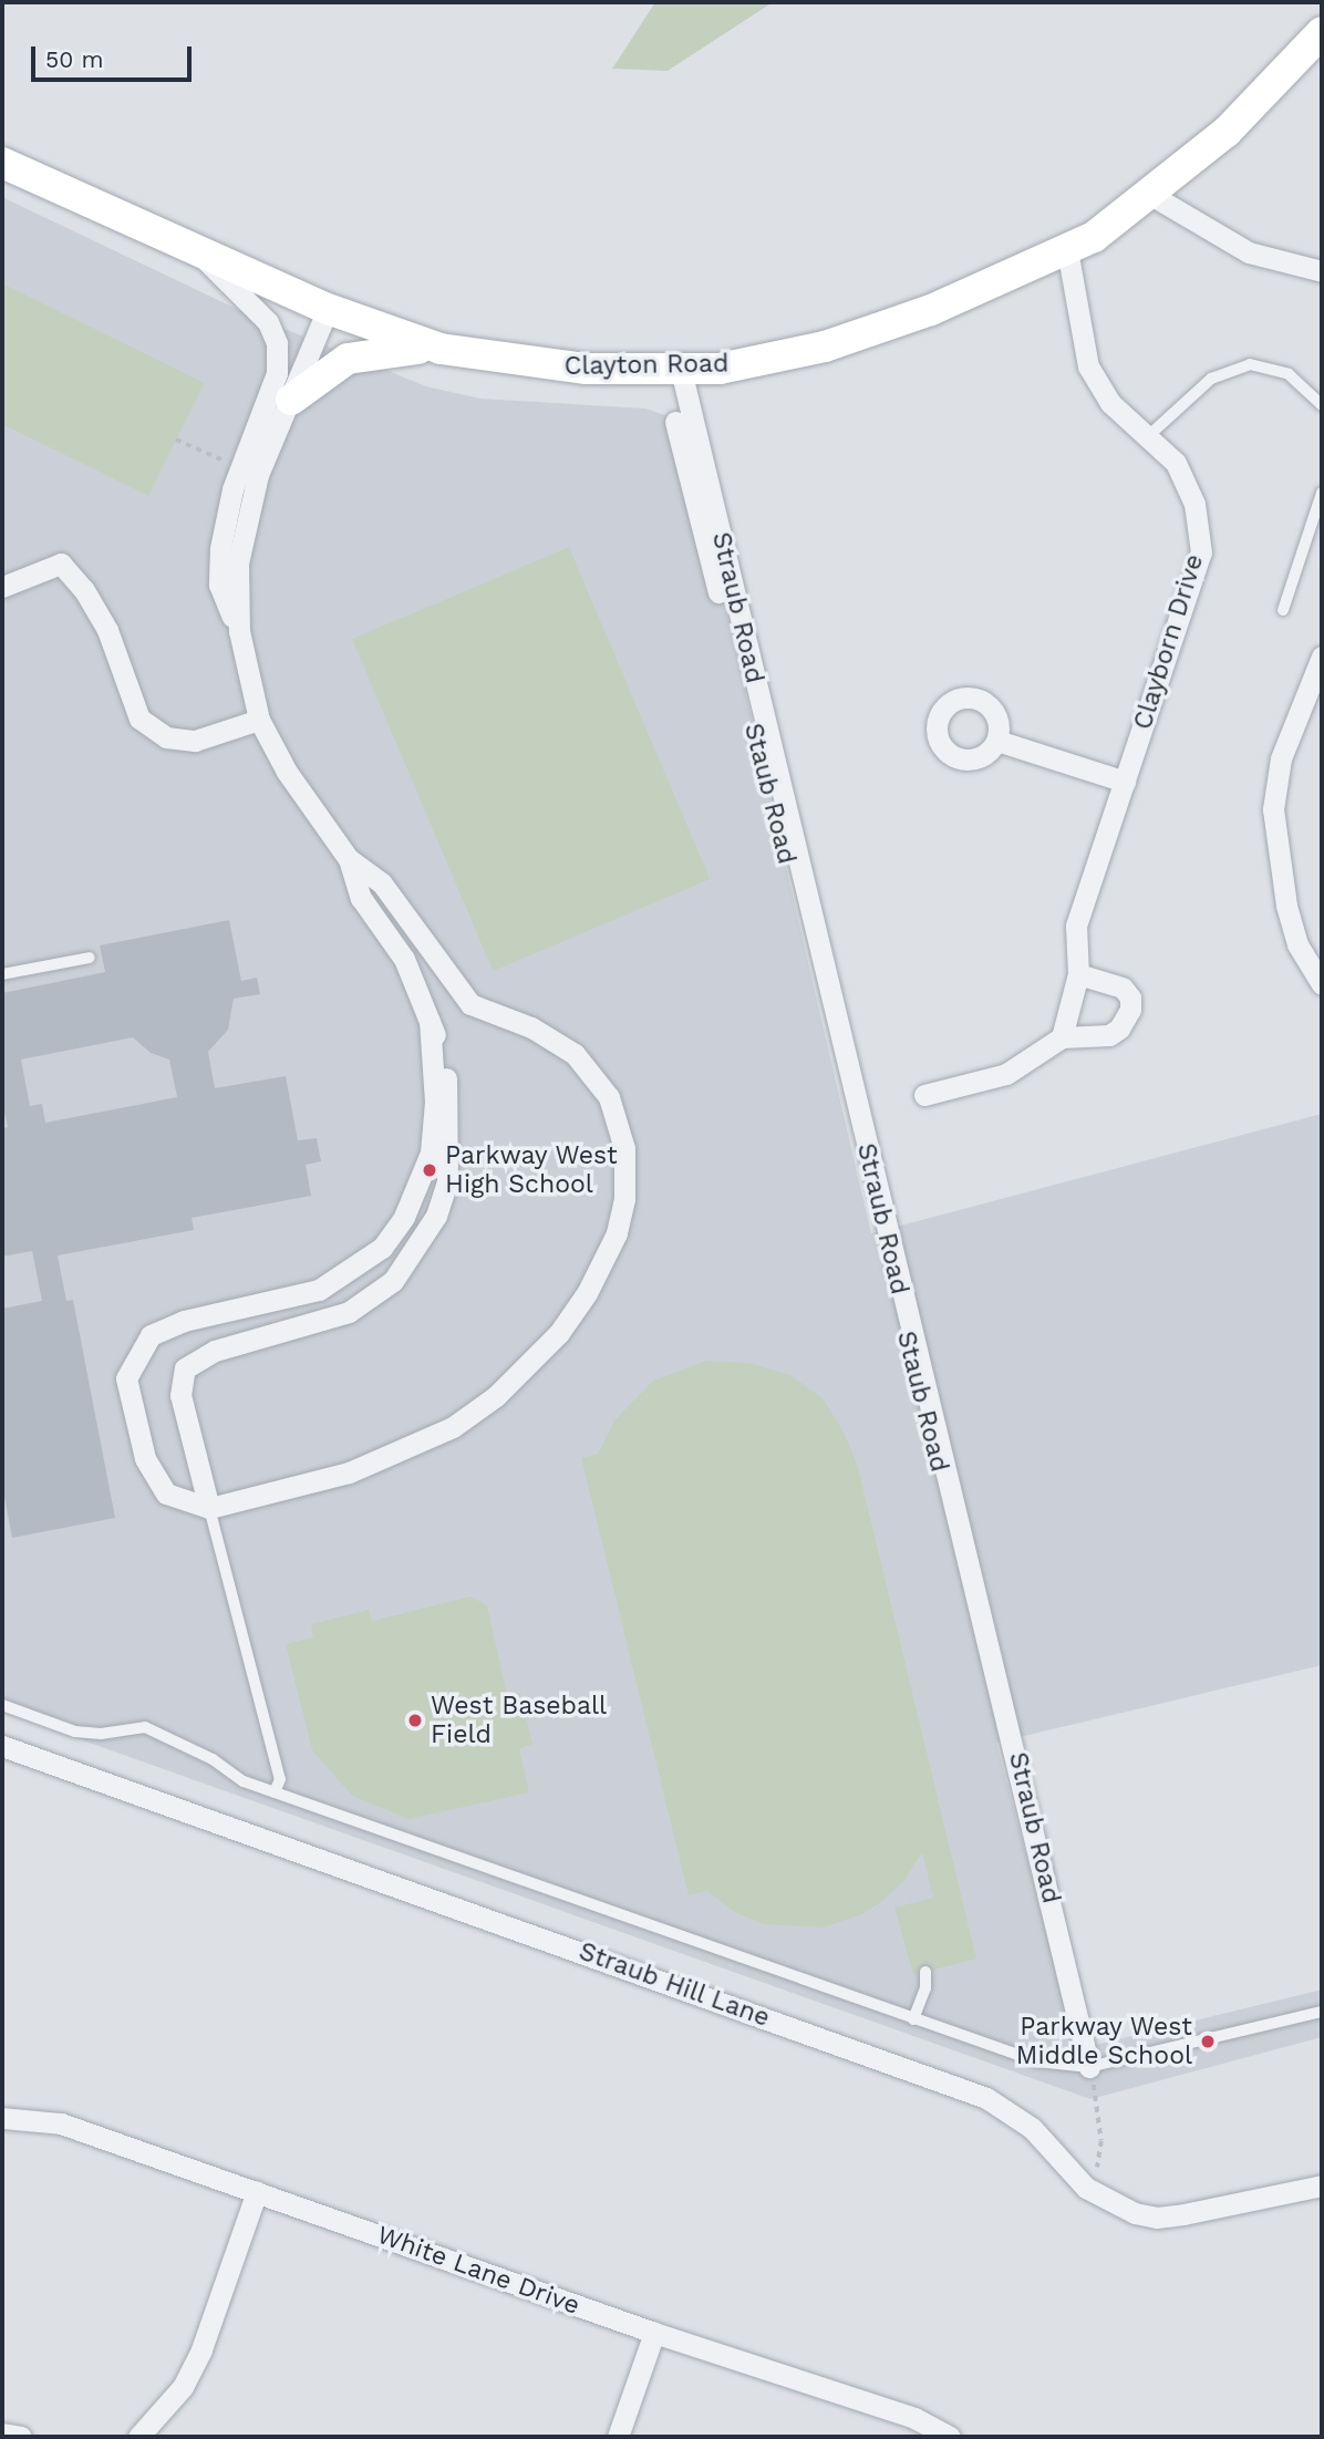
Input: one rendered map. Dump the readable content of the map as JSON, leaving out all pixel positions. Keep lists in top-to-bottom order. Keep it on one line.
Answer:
{"streets":{"main road":["Clayton Road"],"street":["Straub Road","Clayborn Drive","Staub Road","Straub Hill Lane","White Lane Drive"]},"crossings":[["Clayton Road","Straub Road"],["Clayton Road","Clayborn Drive"],["Straub Road","Staub Road"]],"places":["Parkway West High School","West Baseball Field","Parkway West Middle School"],"scale_bar":"50 m"}
